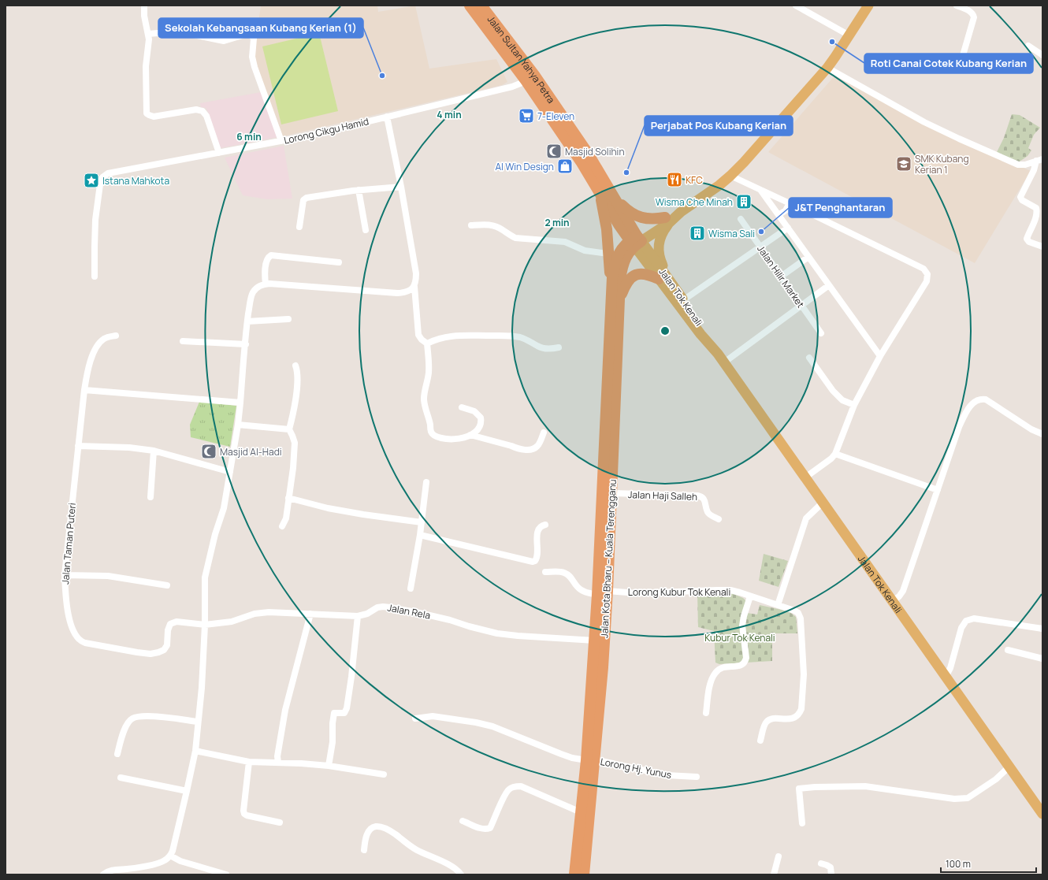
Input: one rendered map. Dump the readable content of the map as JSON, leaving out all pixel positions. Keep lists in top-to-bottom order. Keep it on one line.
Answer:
{"streets":{"highway":["Jalan Sultan Yahya Petra","Jalan Kota Bharu – Kuala Terengganu"],"main road":["Jalan Tok Kenali"],"street":["Lorong Cikgu Hamid","Jalan Hilir Market","Jalan Haji Salleh","Jalan Taman Puteri","Lorong Kubur Tok Kenali","Jalan Rela","Lorong Hj. Yunus"]},"crossings":[["Jalan Sultan Yahya Petra","Lorong Cikgu Hamid"],["Jalan Sultan Yahya Petra","Jalan Tok Kenali"],["Jalan Sultan Yahya Petra","Jalan Kota Bharu – Kuala Terengganu"],["Jalan Tok Kenali","Jalan Kota Bharu – Kuala Terengganu"],["Jalan Haji Salleh","Jalan Kota Bharu – Kuala Terengganu"],["Jalan Taman Puteri","Jalan Rela"],["Jalan Kota Bharu – Kuala Terengganu","Lorong Kubur Tok Kenali"],["Jalan Kota Bharu – Kuala Terengganu","Jalan Rela"],["Jalan Kota Bharu – Kuala Terengganu","Lorong Hj. Yunus"]],"parks":["Kubur Tok Kenali"],"places":{"other":["Roti Canai Cotek Kubang Kerian","Sekolah Kebangsaan Kubang Kerian (1)","Perjabat Pos Kubang Kerian","J&T Penghantaran"],"supermarket":["7-Eleven"],"mosque":["Masjid Solihin","Masjid Al-Hadi"],"school or university":["SMK Kubang Kerian 1"],"shop":["AI Win Design"],"restaurant":["KFC"],"place":["Istana Mahkota"],"building":["Wisma Che Minah","Wisma Sali"]},"scale_bar":"100 m","rings":["4 min","6 min","2 min"]}
